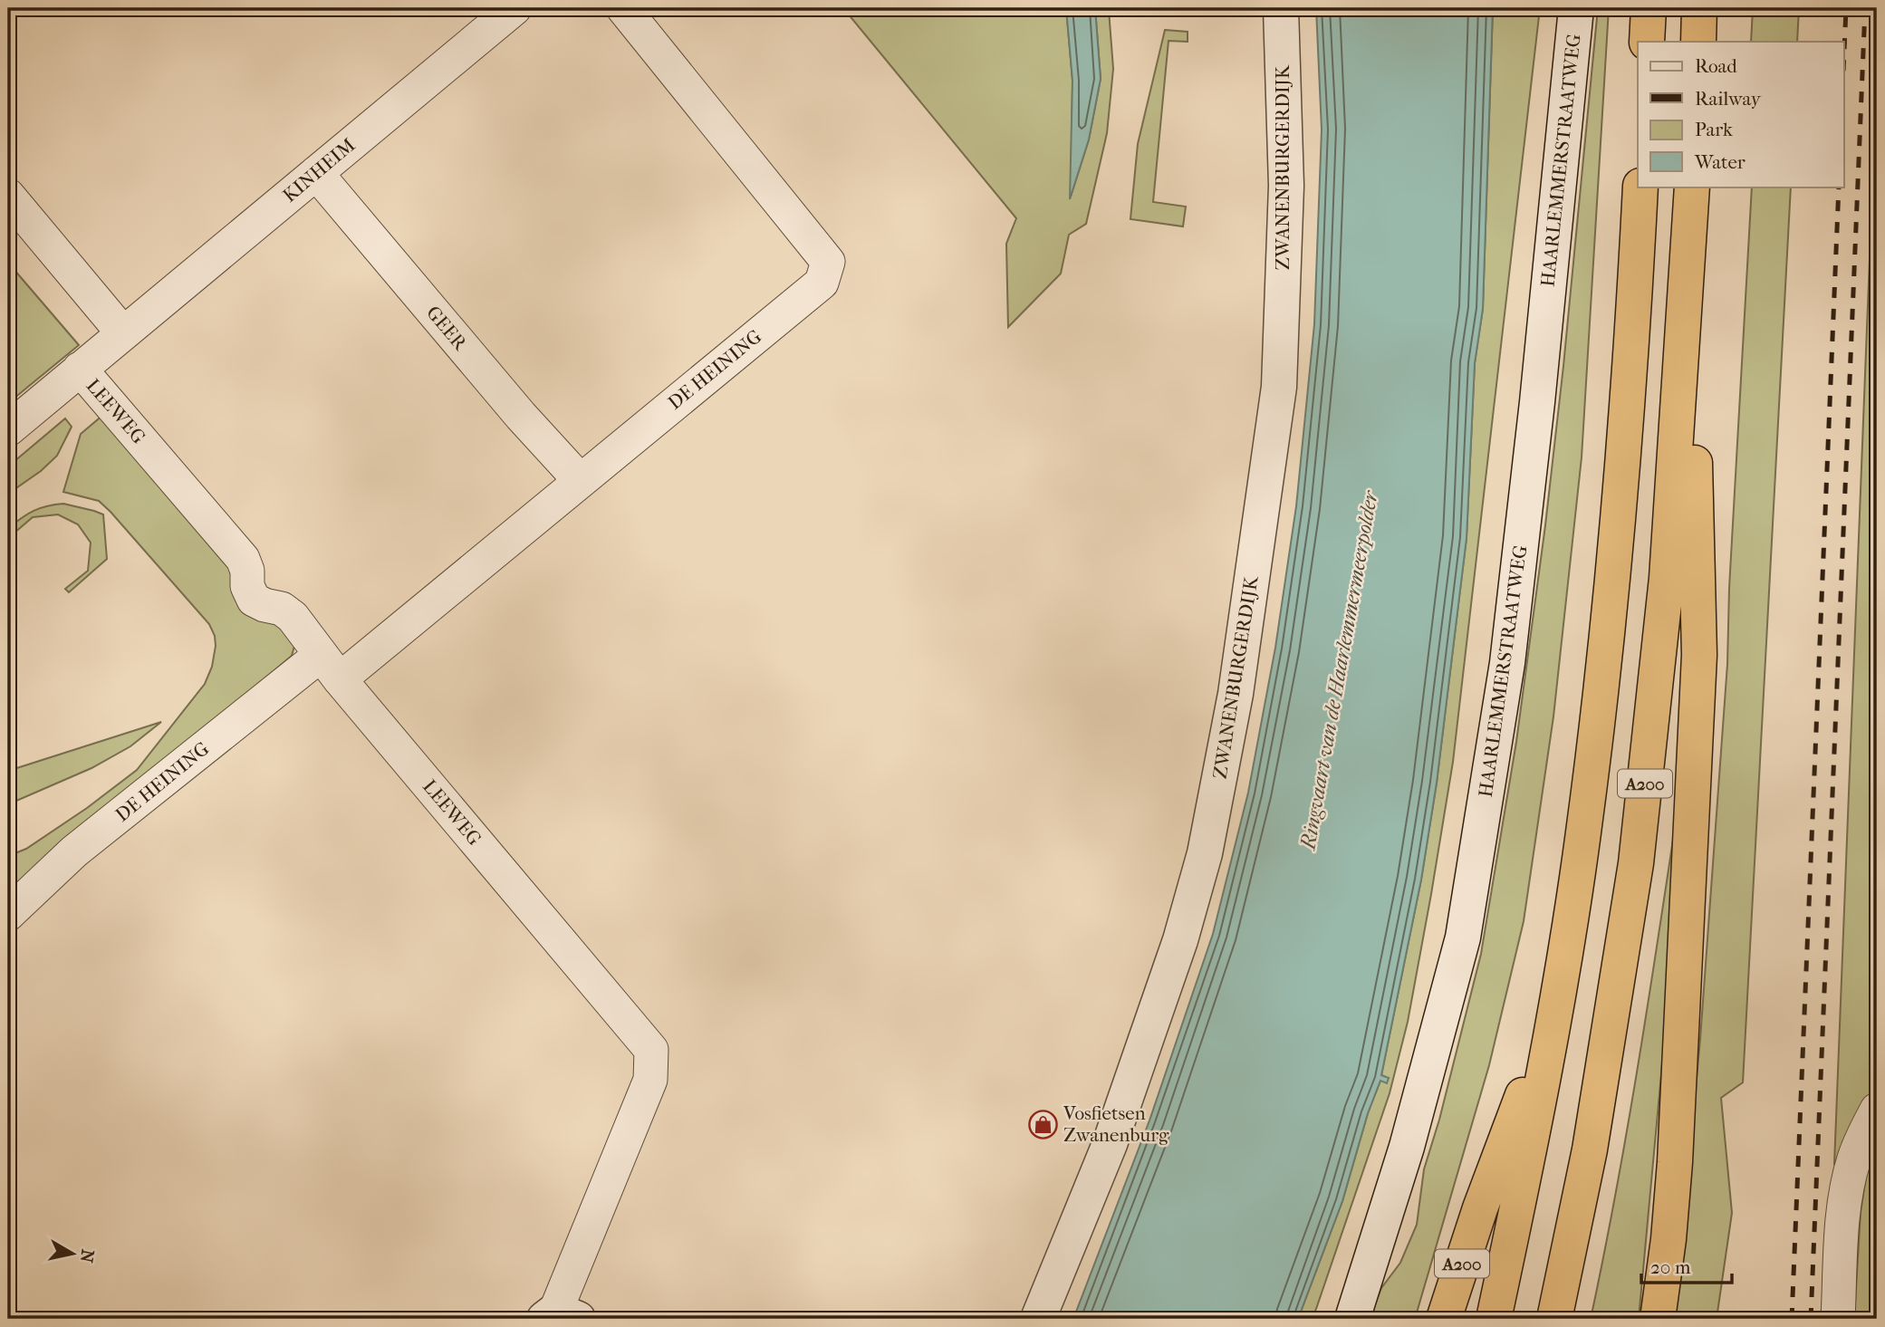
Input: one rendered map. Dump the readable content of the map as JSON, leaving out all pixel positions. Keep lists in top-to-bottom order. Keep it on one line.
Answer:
{"streets":{"highway":["A200"],"street":["HAARLEMMERSTRAATWEG","ZWANENBURGERDIJK","KINHEIM","GEER","DE HEINING","LEEWEG"]},"crossings":[["KINHEIM","GEER"],["KINHEIM","LEEWEG"],["GEER","DE HEINING"],["DE HEINING","LEEWEG"]],"water":["Ringvaart van de Haarlemmermeerpolder"],"places":{"shop":["Vosfietsen Zwanenburg"]},"legend":["Road","Railway","Park","Water"],"scale_bar":"20 m","north":"right"}
